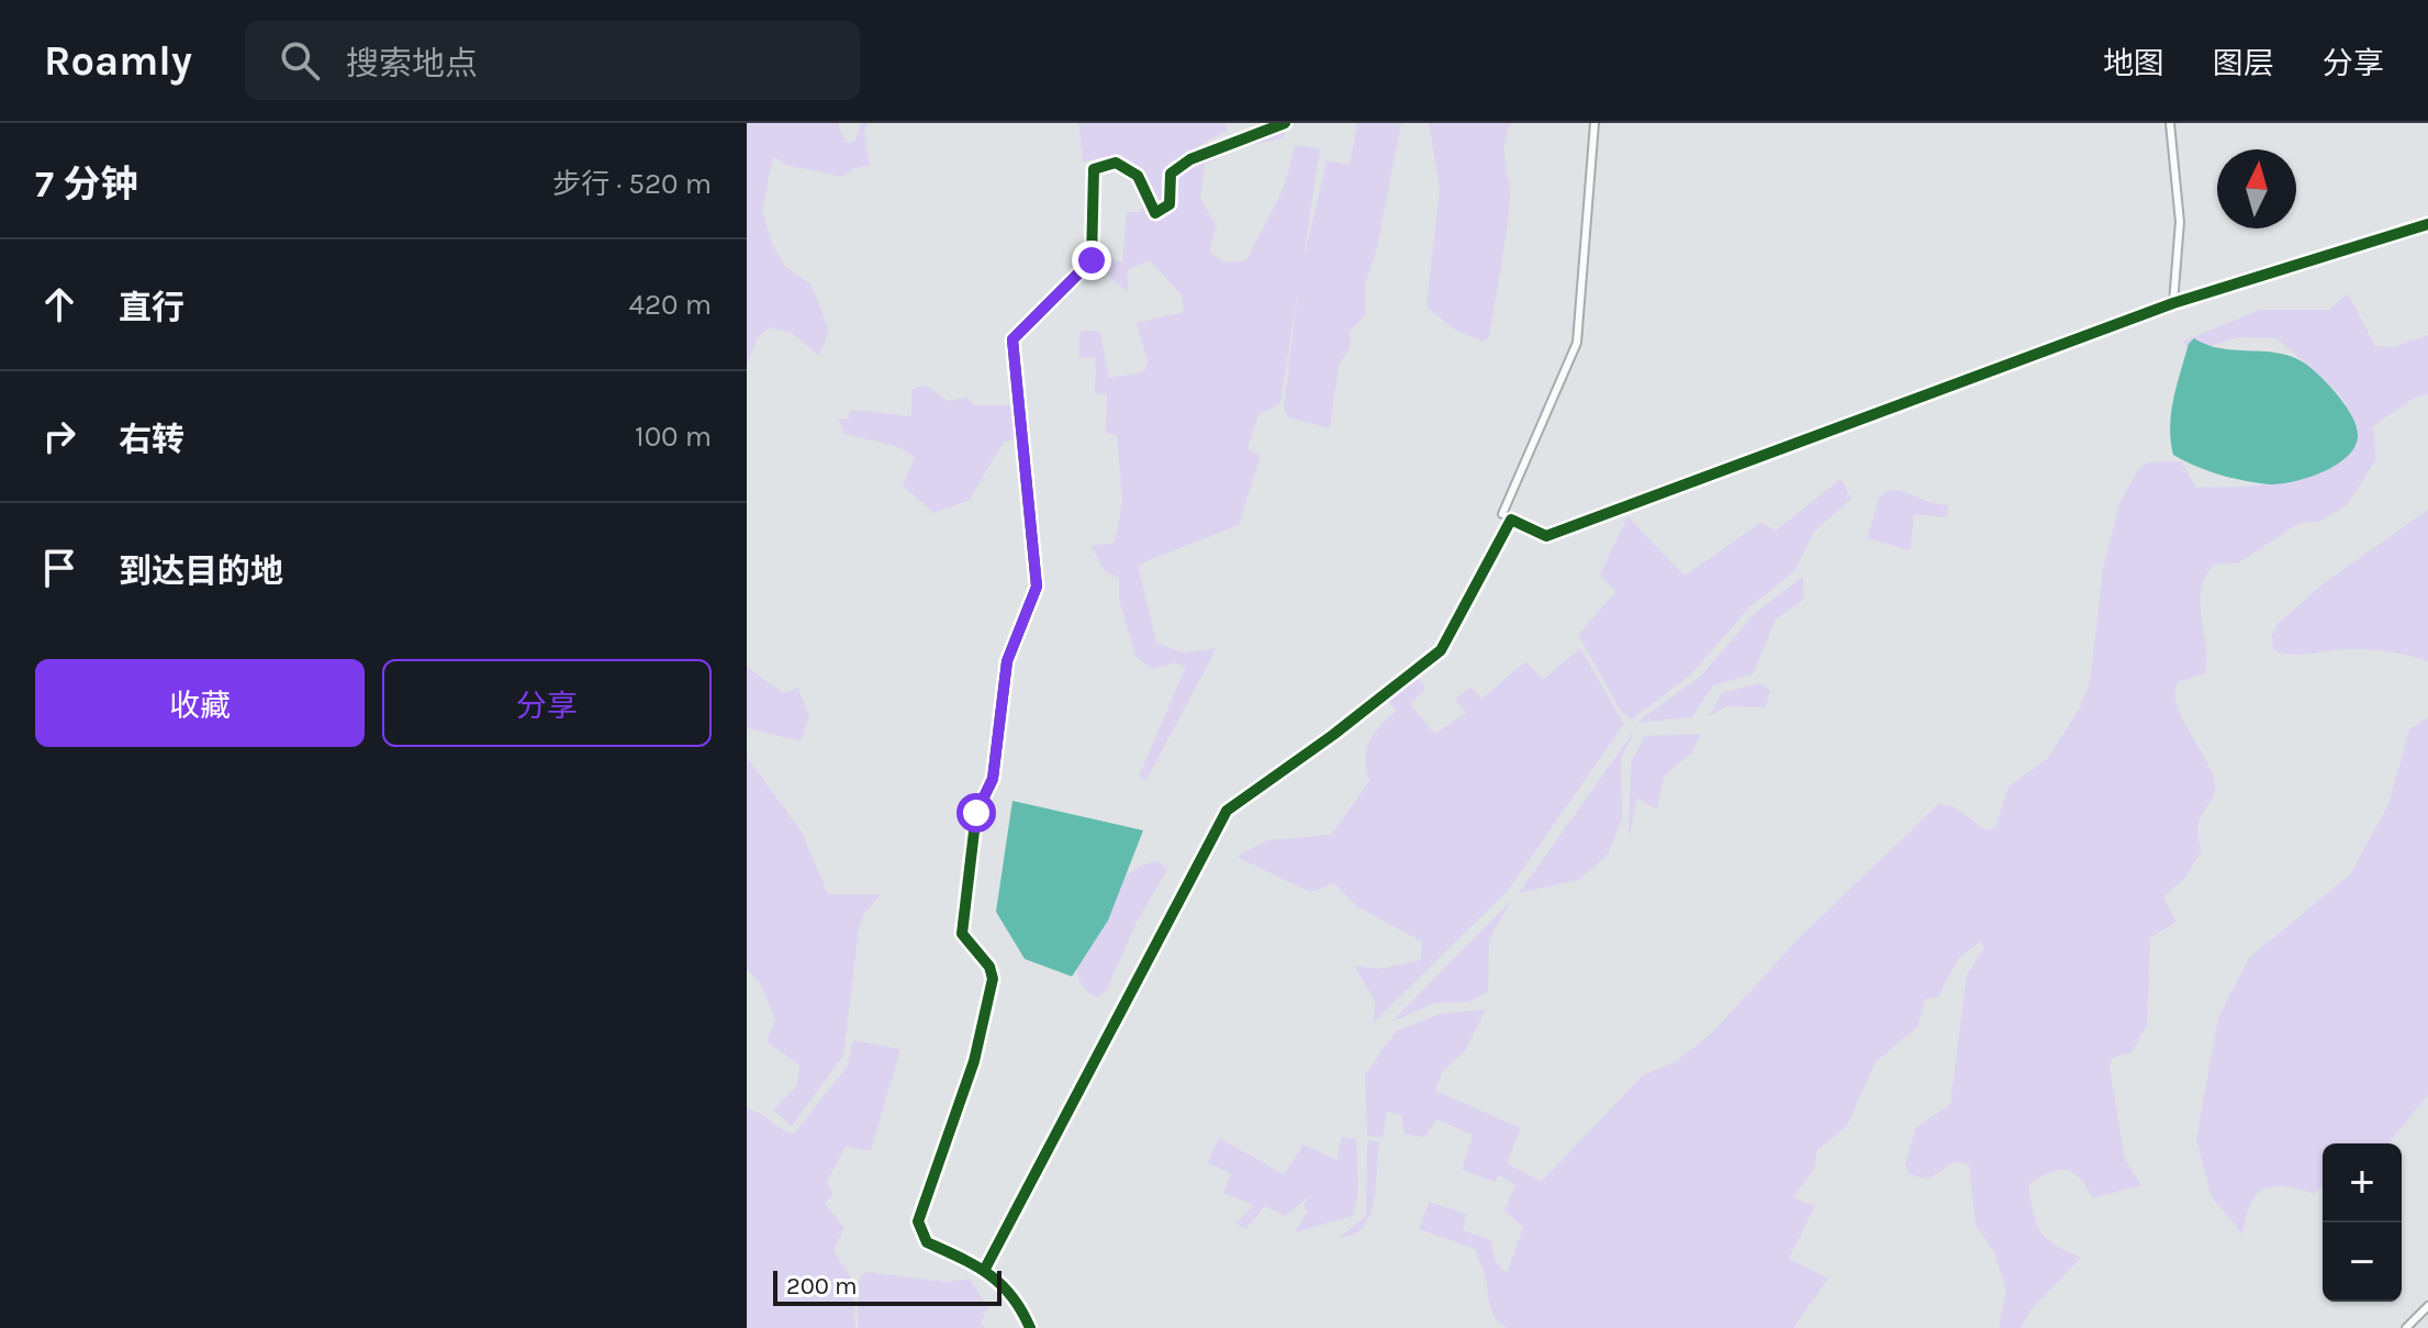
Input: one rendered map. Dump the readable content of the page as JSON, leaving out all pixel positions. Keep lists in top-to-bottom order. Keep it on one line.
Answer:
{"scale_bar":"200 m","north":"top","page":{"header":"Roamly","search":"搜索地点","nav":["地图","图层","分享"],"heading":["7 分钟","步行 · 520 m"],"list":[["直行","420 m"],["右转","100 m"],"到达目的地"],"buttons":["收藏","分享"],"map_buttons":["+","−"],"scale":"200 m"}}
